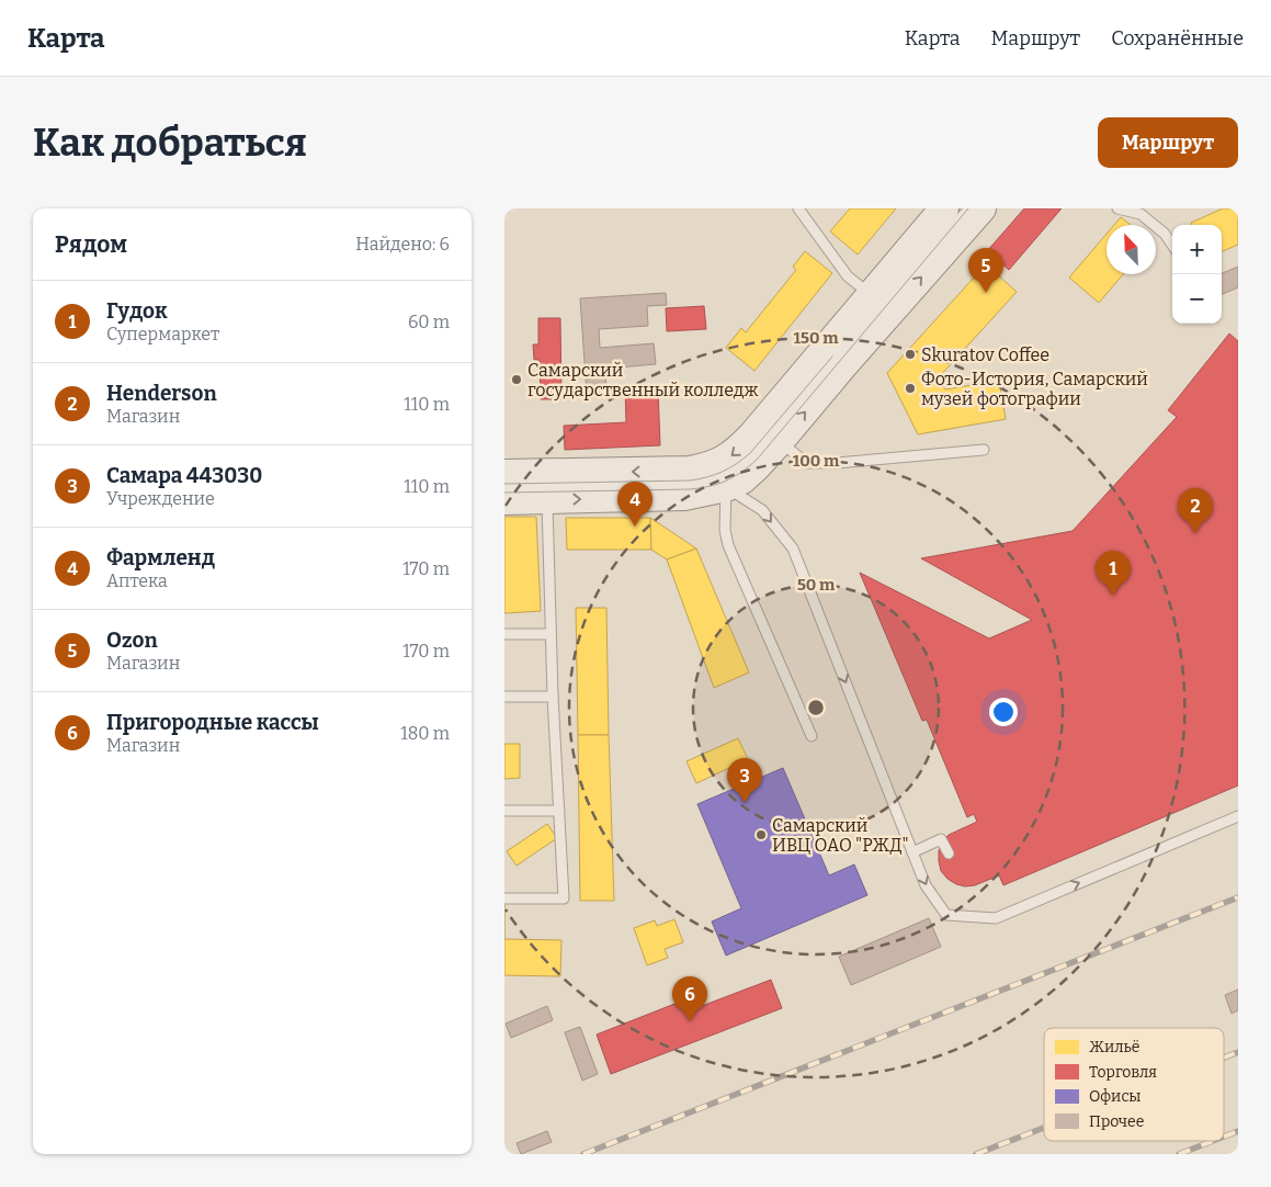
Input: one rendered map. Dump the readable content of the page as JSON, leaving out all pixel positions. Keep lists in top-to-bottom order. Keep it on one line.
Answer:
{"places":["Skuratov Coffee","Самарский государственный колледж","Фото-История, Самарский музей фотографии","Самарский ИВЦ ОАО \"РЖД\""],"legend":["Жильё","Торговля","Офисы","Прочее"],"north":"top left","page":{"header":"Карта","nav":["Карта","Маршрут","Сохранённые"],"buttons":"Маршрут","title":"Как добраться","heading":["Рядом","Найдено: 6"],"map_buttons":["+","−"],"pins":["5","4","2","1","3","6"],"list":[{"mark":"1","name":"Гудок","note":"Супермаркет","value":"60 m"},{"mark":"2","name":"Henderson","note":"Магазин","value":"110 m"},{"mark":"3","name":"Самара 443030","note":"Учреждение","value":"110 m"},{"mark":"4","name":"Фармленд","note":"Аптека","value":"170 m"},{"mark":"5","name":"Ozon","note":"Магазин","value":"170 m"},{"mark":"6","name":"Пригородные кассы","note":"Магазин","value":"180 m"}]},"rings":["150 m","100 m","50 m"]}
